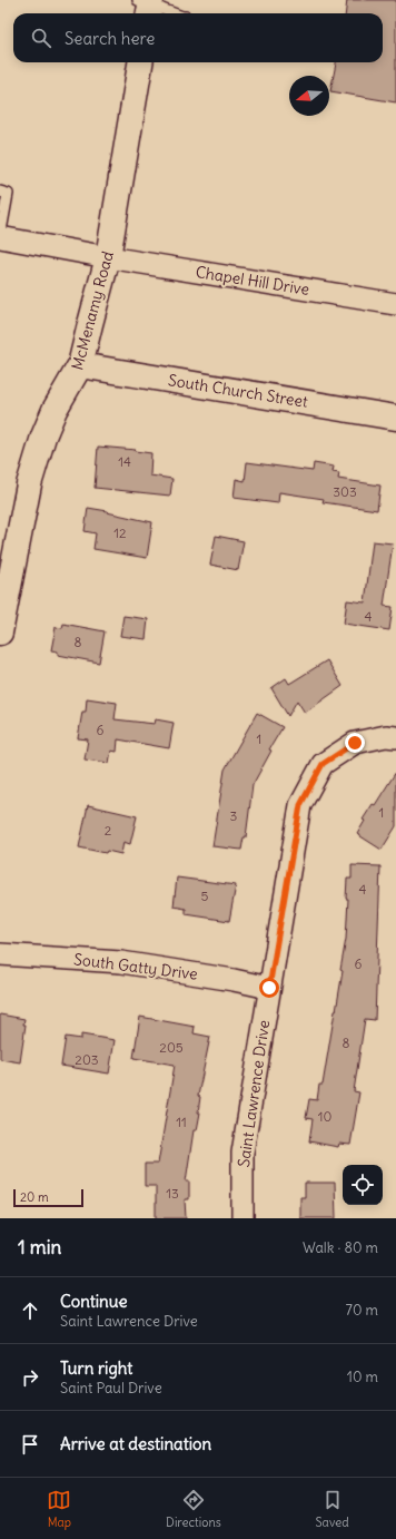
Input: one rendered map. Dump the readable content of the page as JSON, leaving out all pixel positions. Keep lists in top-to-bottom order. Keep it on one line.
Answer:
{"streets":{"street":["Chapel Hill Drive","McMenamy Road","South Church Street","South Gatty Drive","Saint Lawrence Drive"]},"crossings":[["Chapel Hill Drive","McMenamy Road"],["McMenamy Road","South Church Street"],["South Gatty Drive","Saint Lawrence Drive"]],"house_numbers":["14","303","12","4","8","6","1","1","3","2","4","5","6","8","205","203","10","11","13"],"scale_bar":"20 m","north":"left","page":{"search":"Search here","scale":"20 m","heading":["1 min","Walk · 80 m"],"list":[["Continue","Saint Lawrence Drive","70 m"],["Turn right","Saint Paul Drive","10 m"],"Arrive at destination"],"nav":["Map","Directions","Saved"]}}
